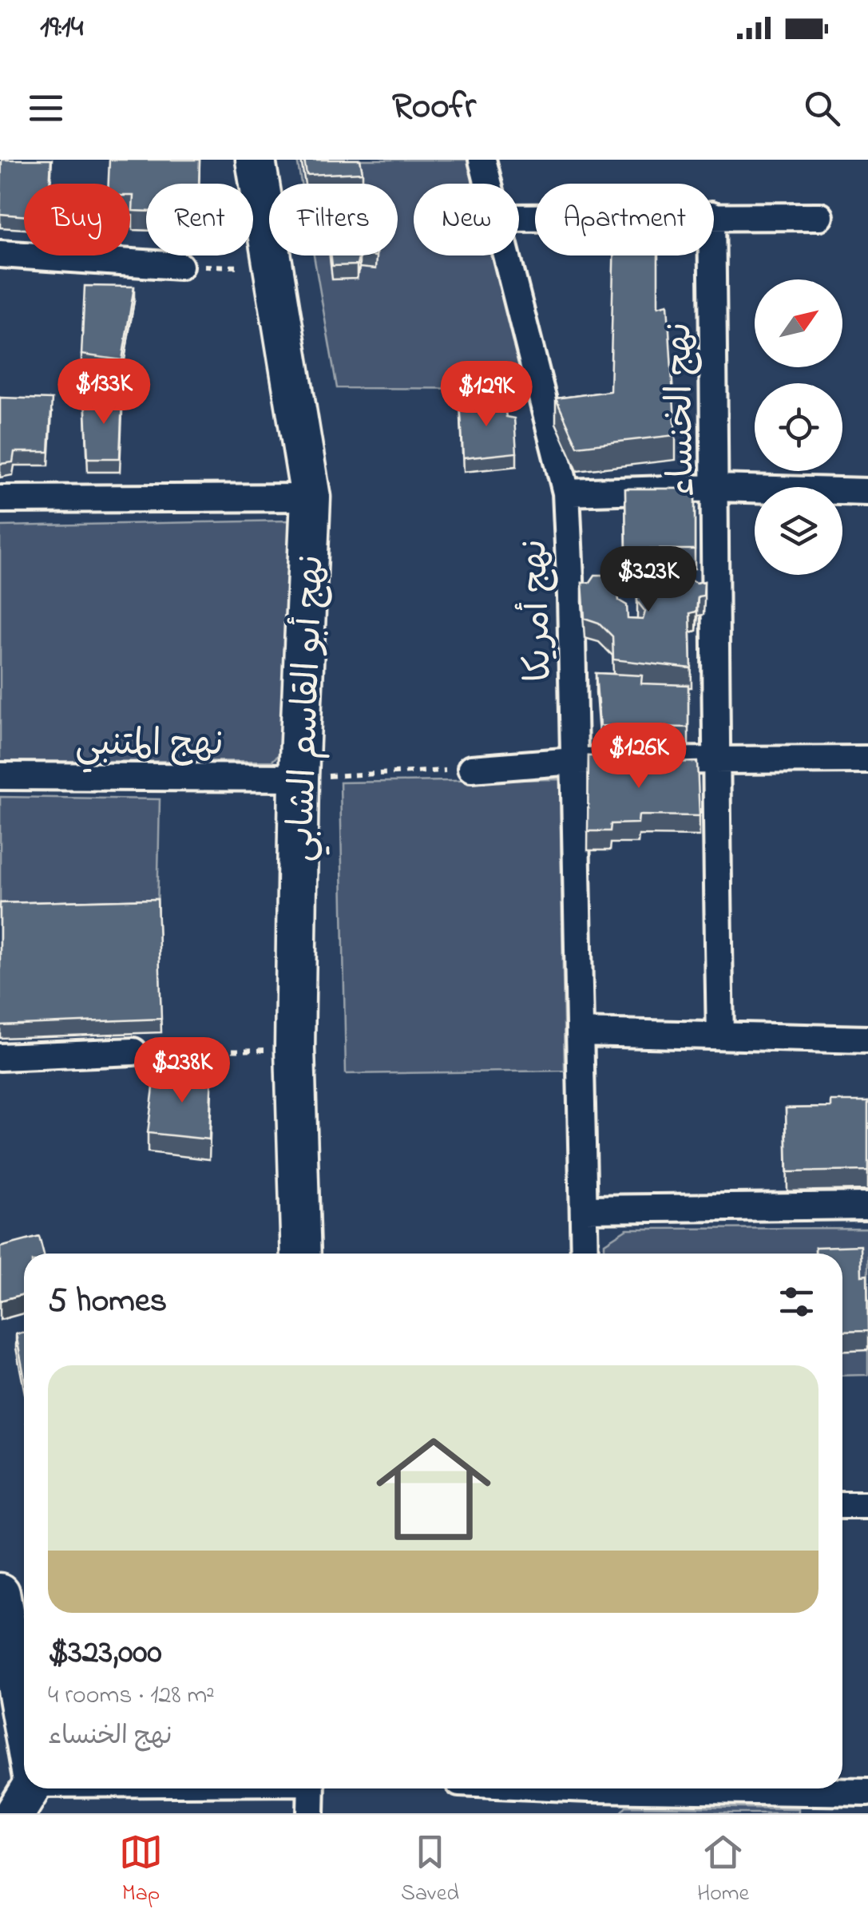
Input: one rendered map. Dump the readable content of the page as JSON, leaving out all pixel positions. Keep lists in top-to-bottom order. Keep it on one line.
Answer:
{"streets":{"street":["نهج الخنساء","نهج أمريكا","نهج أبو القاسم الشابي","نهج المتنبي"]},"crossings":[["نهج أبو القاسم الشابي","نهج المتنبي"]],"north":"top right","page":{"status":"19:14","header":"Roofr","chip":["Buy","Rent","Filters","New","Apartment"],"price":["$133K","$129K","$323K","$126K","$238K"],"heading":"5 homes","list":[{"name":"$323,000","note":"4 rooms · 128 m² · نهج الخنساء"}],"tabs":["Map","Saved","Home"]}}
